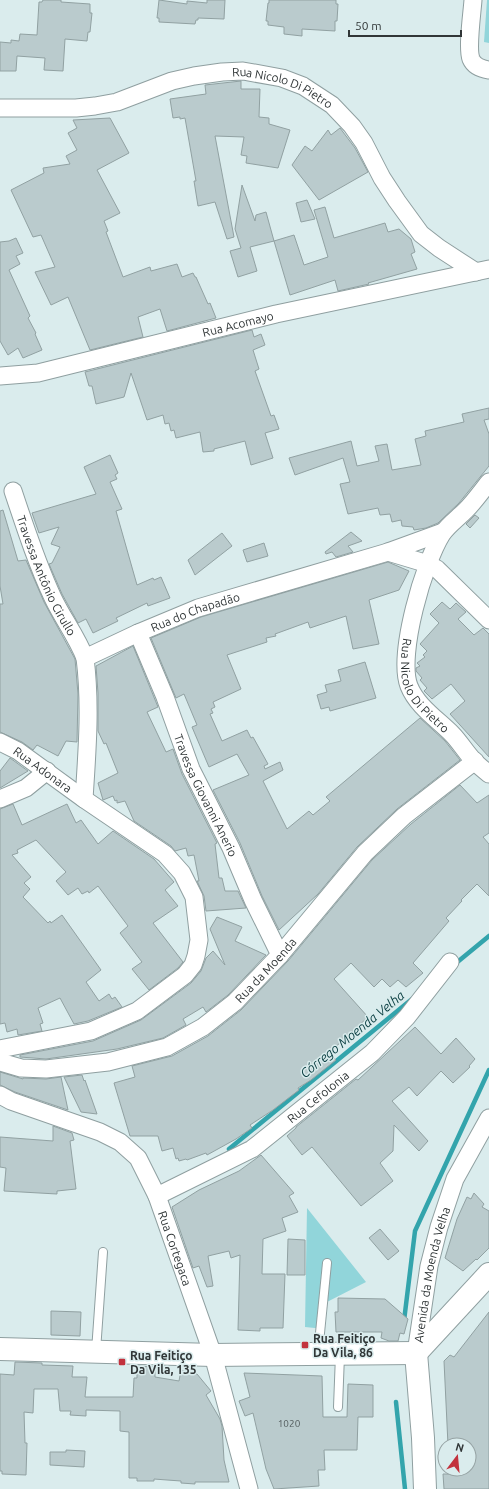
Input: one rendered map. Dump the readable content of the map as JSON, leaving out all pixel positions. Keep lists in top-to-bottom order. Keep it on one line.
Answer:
{"streets":{"street":["Rua Nicolo Di Pietro","Rua Acomayo","Travessa Antônio Cirullo","Rua do Chapadão","Rua Adonara","Travessa Giovanni Anerio","Rua da Moenda","Rua Cefolonia","Rua Cortegaca","Avenida da Moenda Velha"]},"crossings":[["Rua Nicolo Di Pietro","Rua Acomayo"],["Rua Nicolo Di Pietro","Rua do Chapadão"],["Rua Nicolo Di Pietro","Rua da Moenda"],["Travessa Antônio Cirullo","Rua do Chapadão"],["Rua do Chapadão","Travessa Giovanni Anerio"],["Travessa Giovanni Anerio","Rua da Moenda"],["Rua Cefolonia","Rua Cortegaca"]],"water":["Córrego Moenda Velha"],"places":{"transit":["Rua Feitiço Da Vila, 86","Rua Feitiço Da Vila, 135"]},"house_numbers":["1020"],"scale_bar":"50 m","north":"top"}
